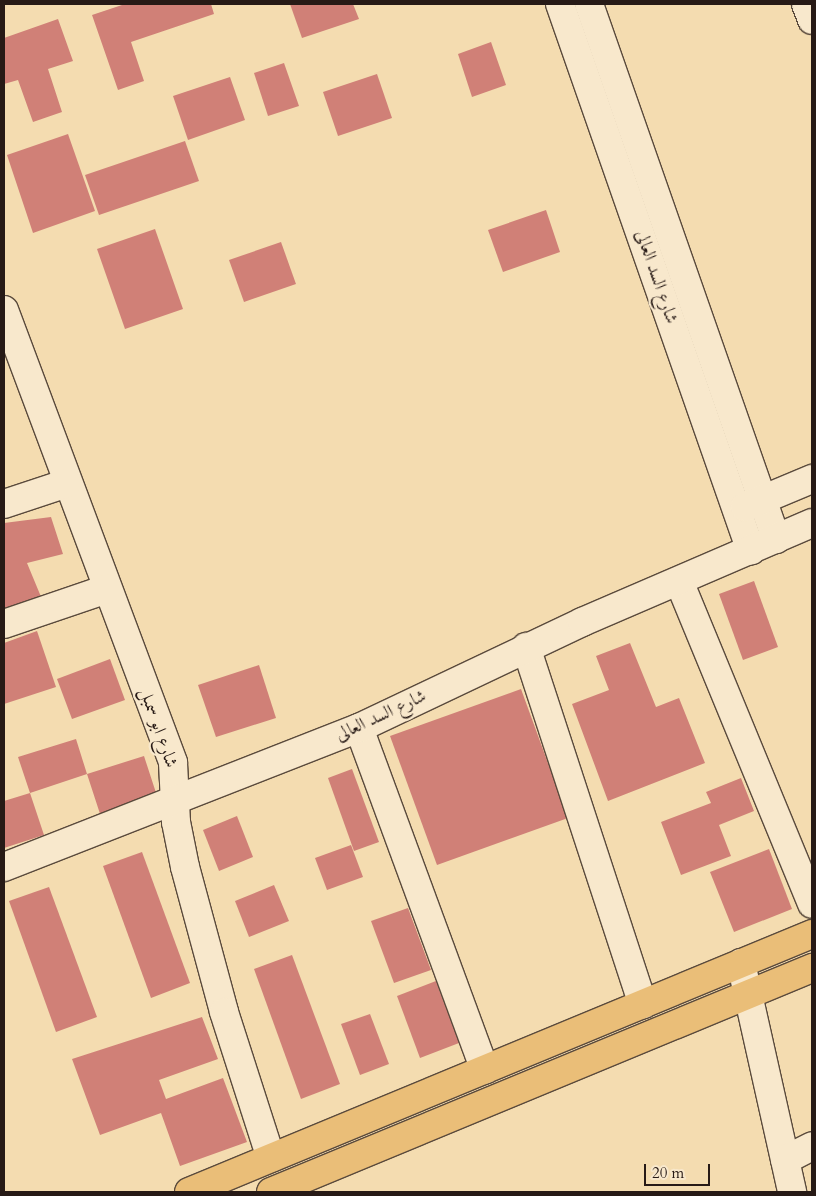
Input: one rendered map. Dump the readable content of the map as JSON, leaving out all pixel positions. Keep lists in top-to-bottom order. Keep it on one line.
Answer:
{"streets":{"street":["شارع السد العالى","شارع ابو سمبل"]},"crossings":[["شارع السد العالى","شارع ابو سمبل"]],"scale_bar":"20 m"}
